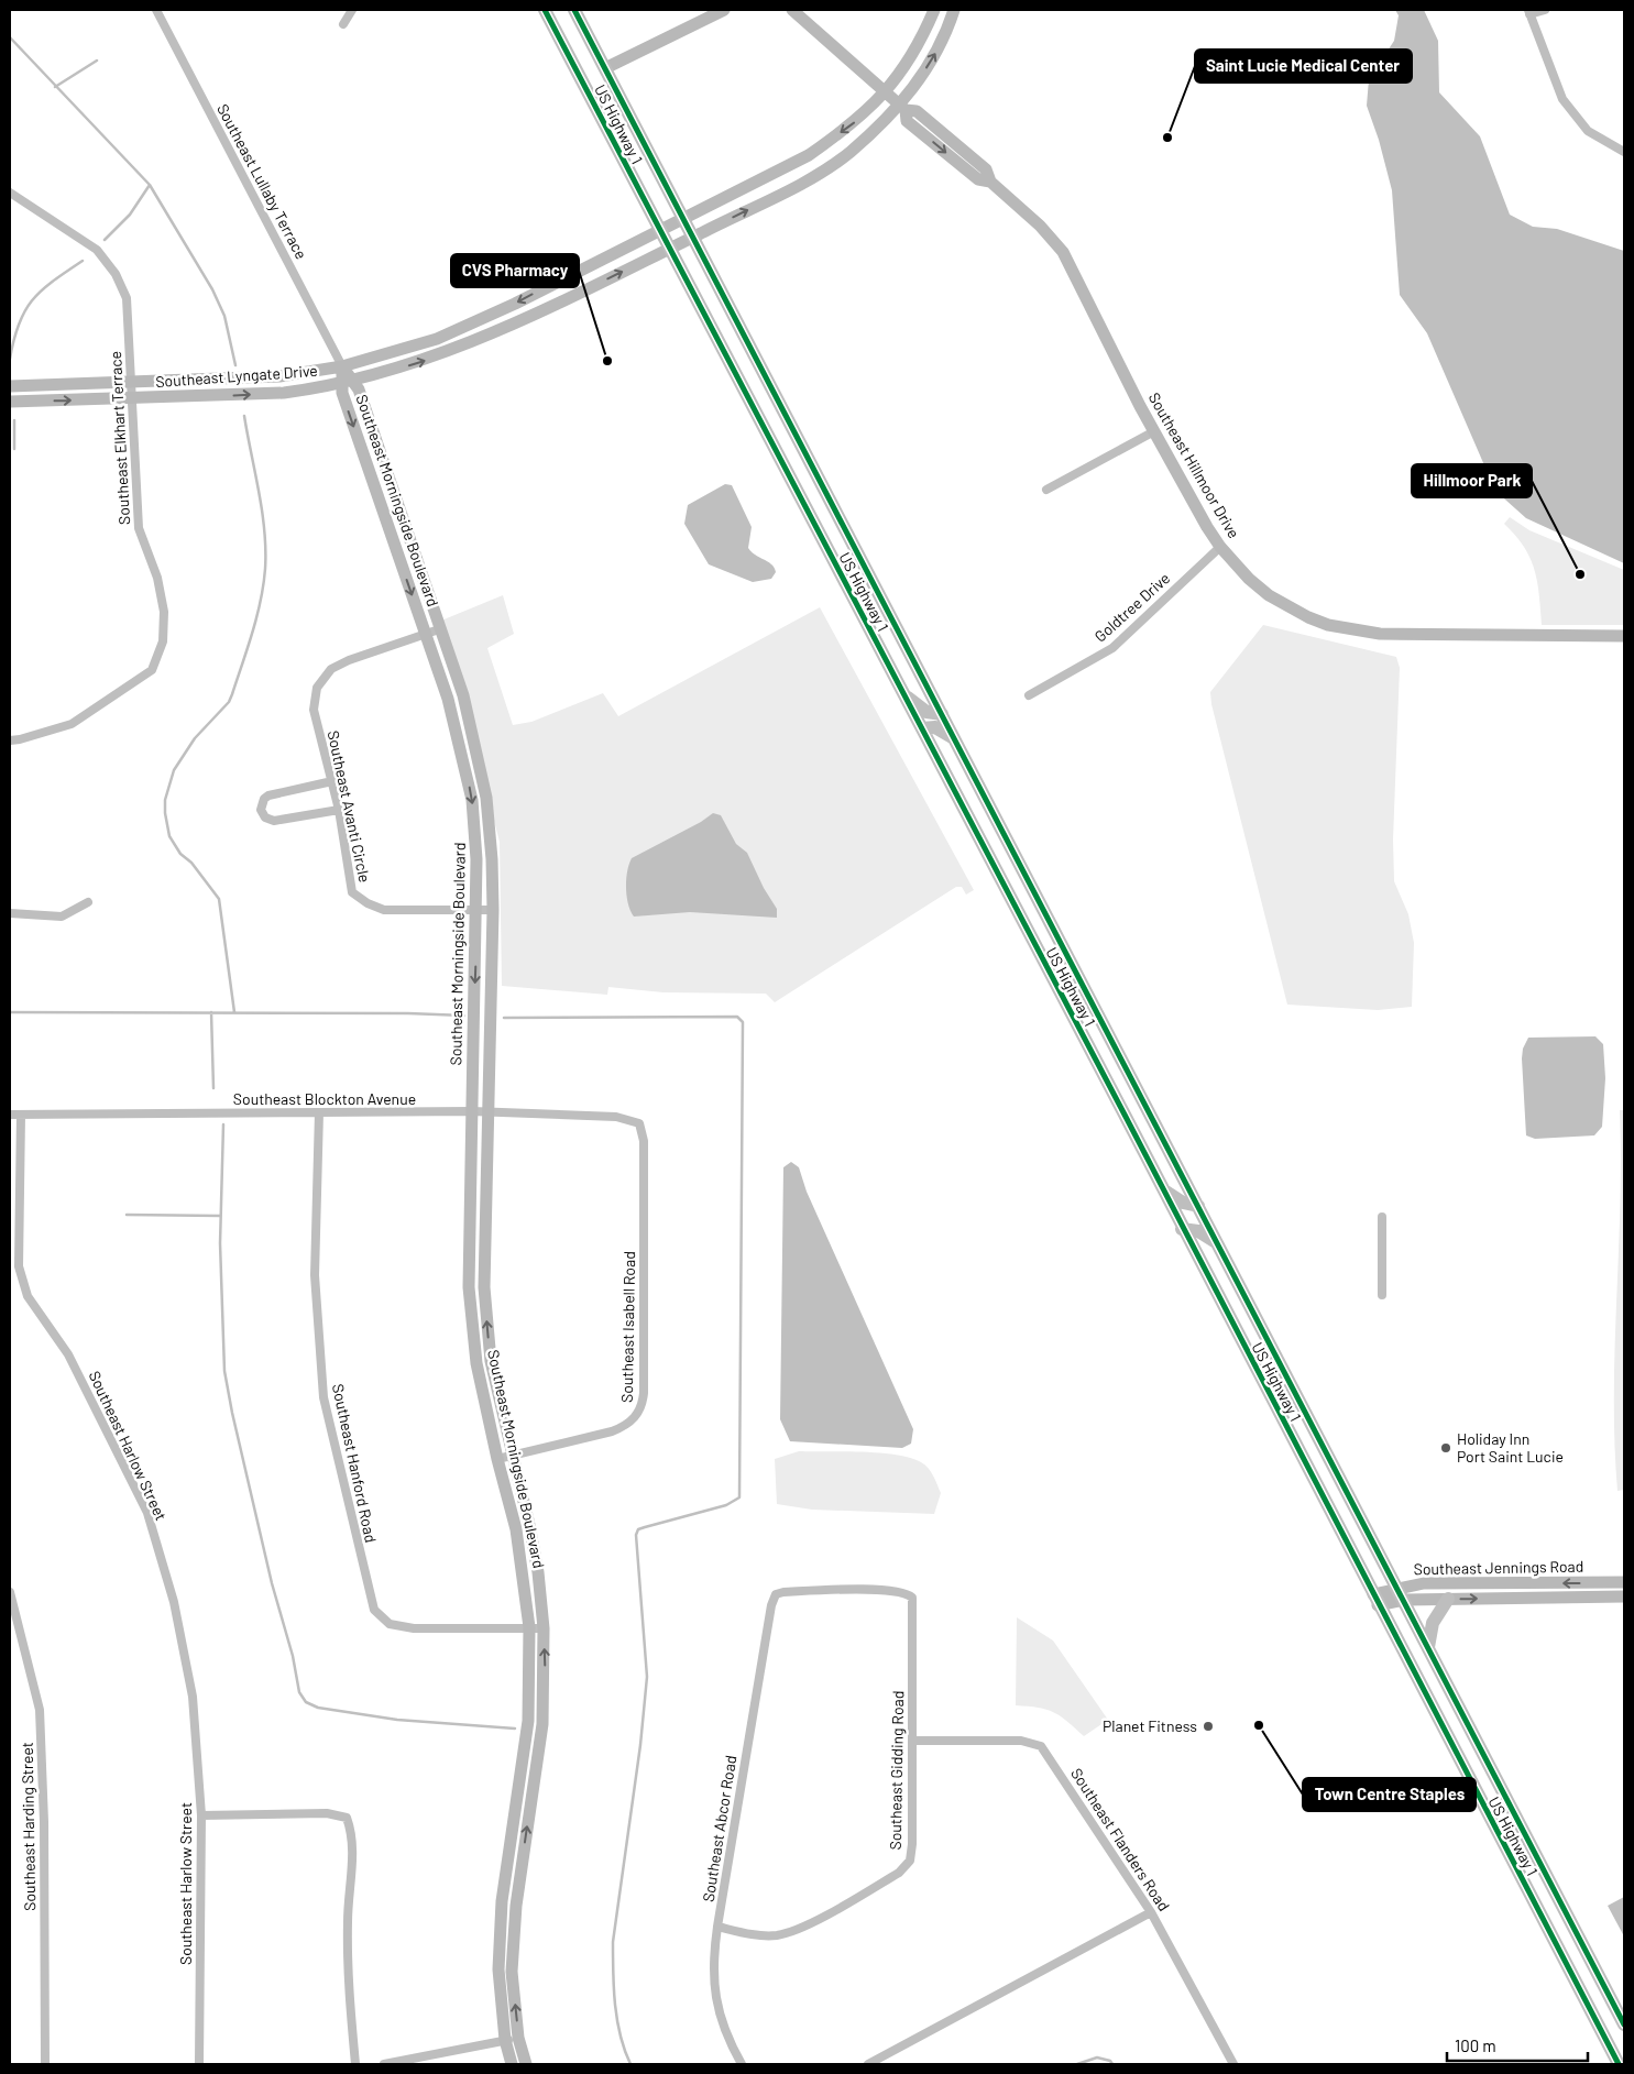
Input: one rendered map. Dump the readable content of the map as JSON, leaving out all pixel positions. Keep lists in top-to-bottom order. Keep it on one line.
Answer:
{"streets":{"main road":["US Highway 1"],"street":["Southeast Lullaby Terrace","Southeast Lyngate Drive","Southeast Elkhart Terrace","Southeast Hillmoor Drive","Southeast Morningside Boulevard","Goldtree Drive","Southeast Avanti Circle","Southeast Blockton Avenue","Southeast Isabell Road","Southeast Harlow Street","Southeast Hanford Road","Southeast Jennings Road","Southeast Gidding Road","Southeast Harding Street","Southeast Abcor Road","Southeast Flanders Road"]},"crossings":[["US Highway 1","Southeast Lyngate Drive"],["US Highway 1","Southeast Jennings Road"],["Southeast Lullaby Terrace","Southeast Lyngate Drive"],["Southeast Lullaby Terrace","Southeast Morningside Boulevard"],["Southeast Lyngate Drive","Southeast Elkhart Terrace"],["Southeast Lyngate Drive","Southeast Hillmoor Drive"],["Southeast Lyngate Drive","Southeast Morningside Boulevard"],["Southeast Hillmoor Drive","Goldtree Drive"],["Southeast Morningside Boulevard","Southeast Avanti Circle"],["Southeast Morningside Boulevard","Southeast Blockton Avenue"],["Southeast Morningside Boulevard","Southeast Isabell Road"],["Southeast Morningside Boulevard","Southeast Hanford Road"],["Southeast Blockton Avenue","Southeast Isabell Road"],["Southeast Blockton Avenue","Southeast Harlow Street"],["Southeast Blockton Avenue","Southeast Hanford Road"],["Southeast Gidding Road","Southeast Abcor Road"],["Southeast Gidding Road","Southeast Flanders Road"]],"places":["Saint Lucie Medical Center","CVS Pharmacy","Hillmoor Park","Holiday Inn Port Saint Lucie","Town Centre Staples","Planet Fitness"],"scale_bar":"100 m"}
